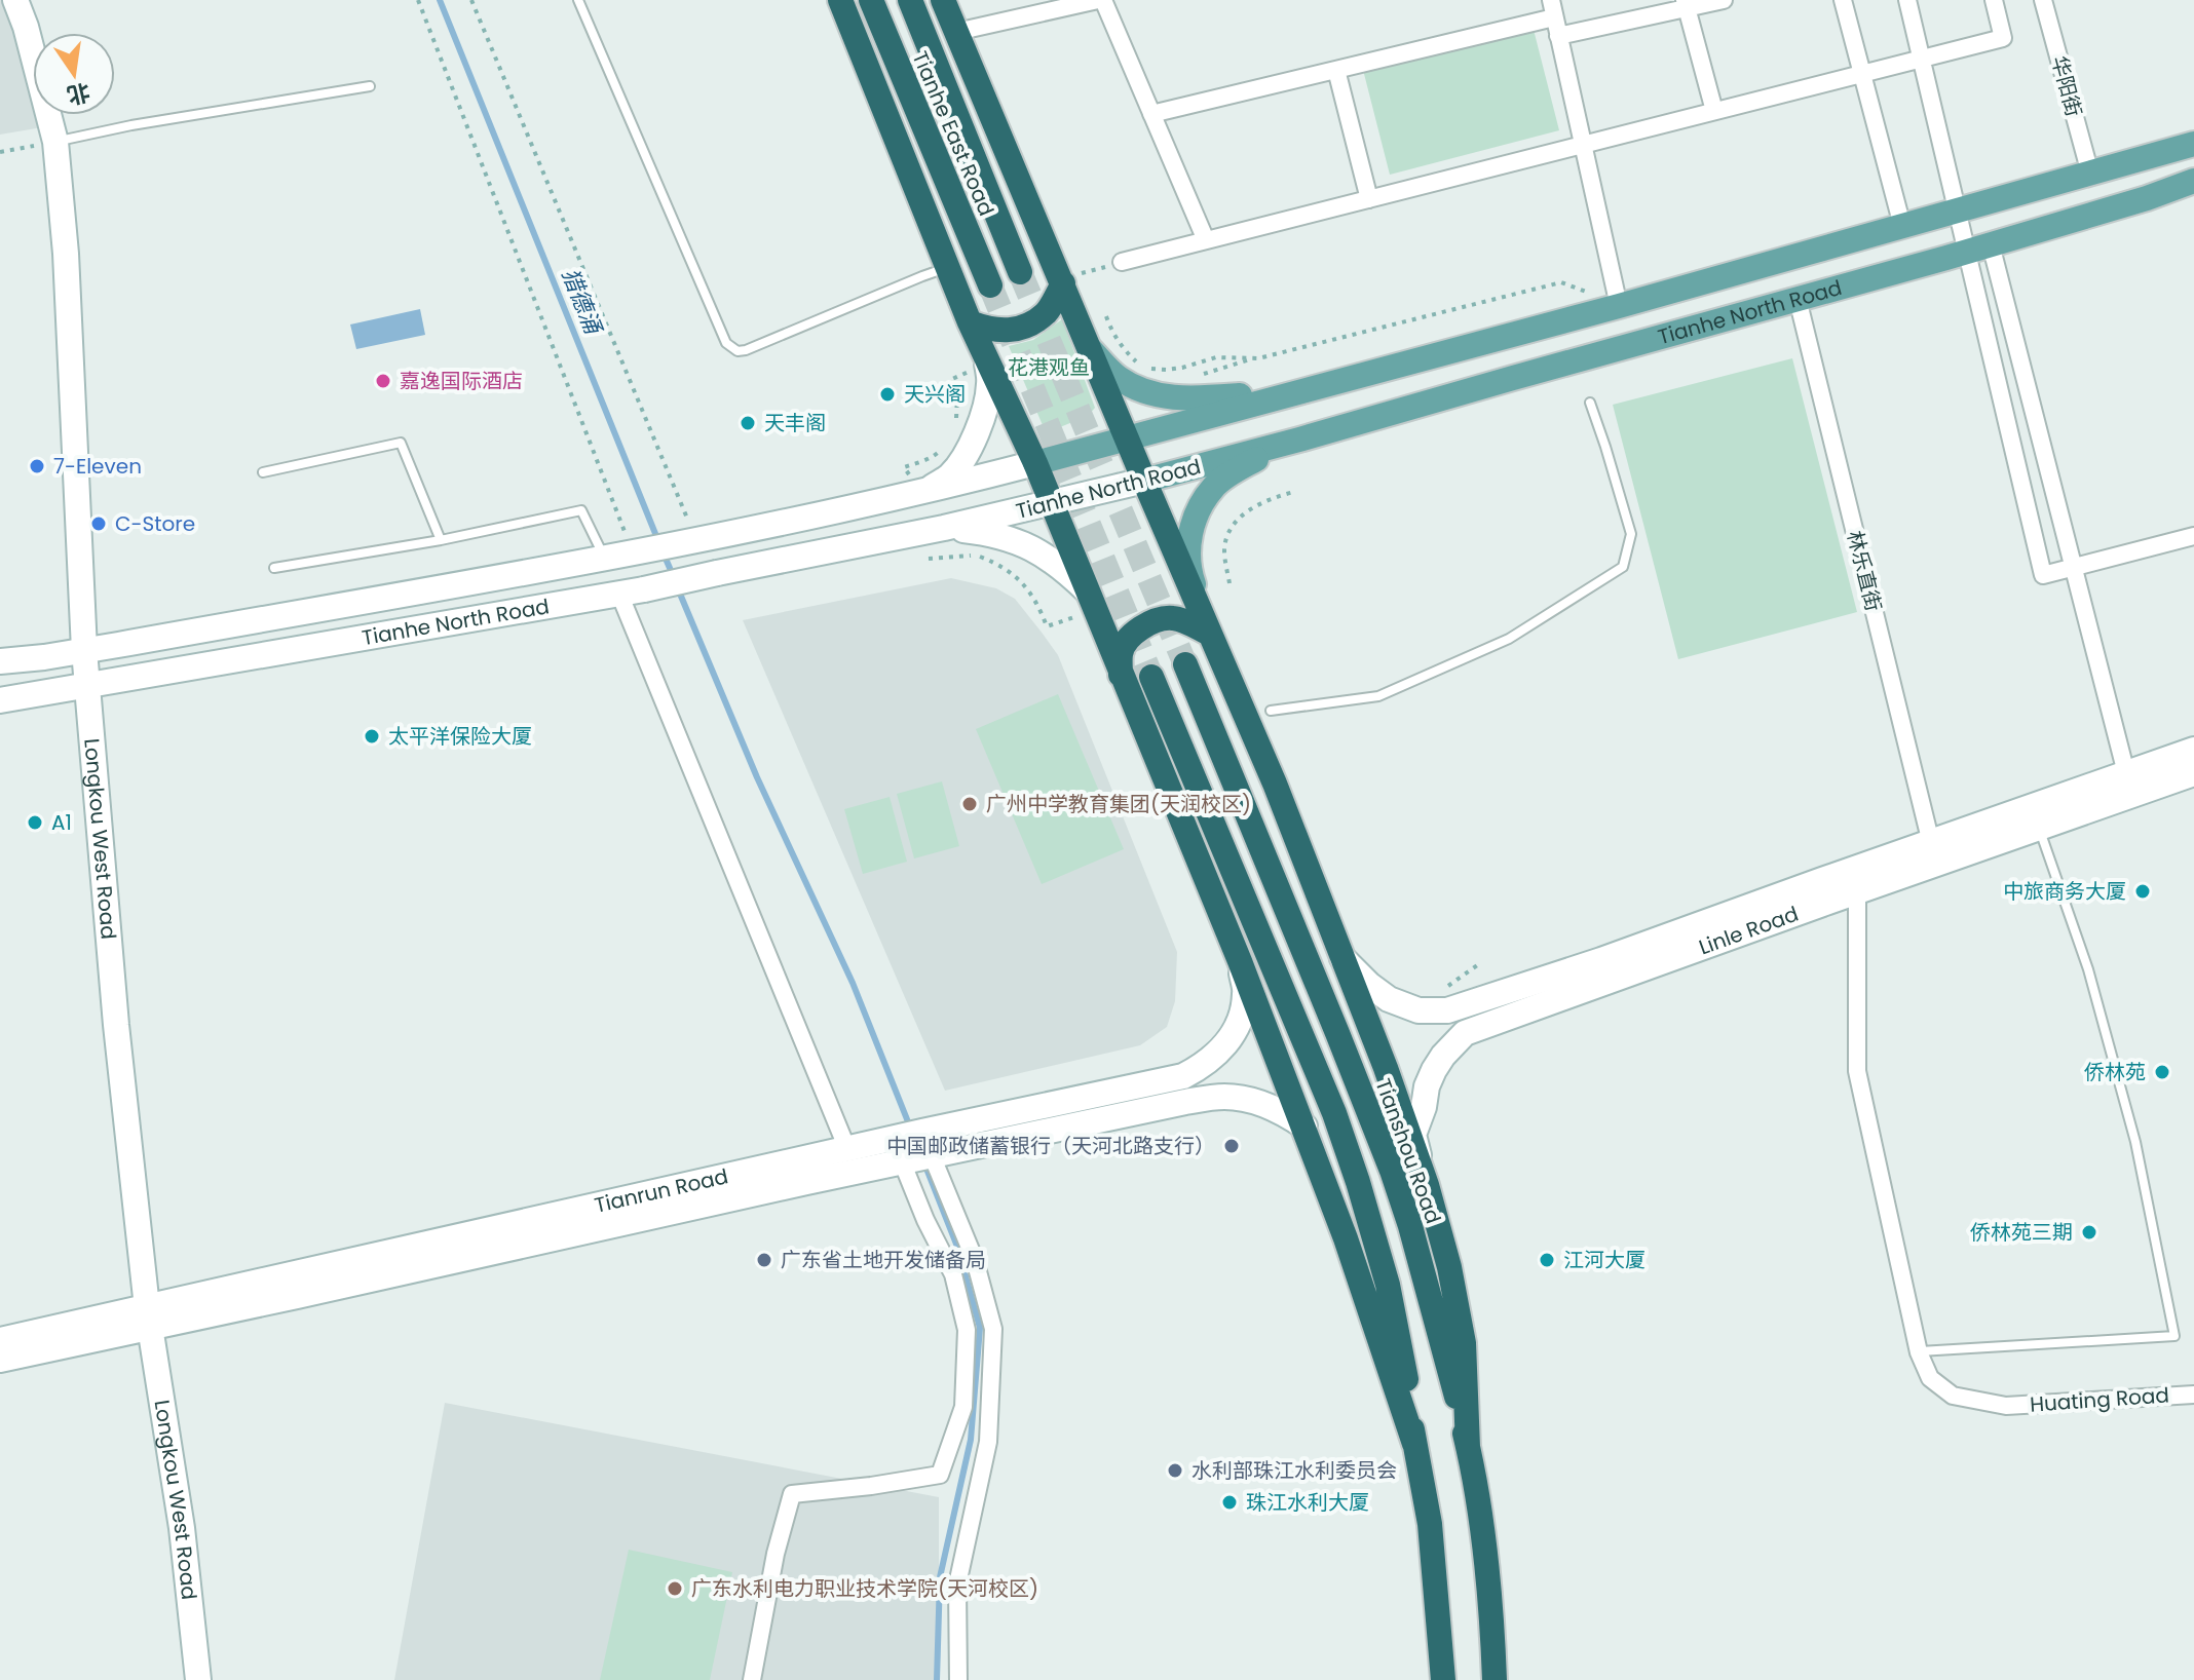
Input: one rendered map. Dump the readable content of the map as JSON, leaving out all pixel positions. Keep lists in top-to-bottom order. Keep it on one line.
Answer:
{"streets":{"highway":["Tianhe East Road","Tianshou Road"],"main road":["Tianhe North Road"],"street":["华阳街","林乐直街","Longkou West Road","Linle Road","Tianrun Road","Huating Road"]},"crossings":[["华阳街","Tianhe North Road"],["Tianhe North Road","林乐直街"],["Tianhe North Road","Longkou West Road"],["林乐直街","Linle Road"],["Longkou West Road","Tianrun Road"]],"water":["猎德涌"],"parks":["花港观鱼"],"places":["嘉逸国际酒店","天兴阁","天丰阁","7-Eleven","C-Store","太平洋保险大厦","广州中学教育集团(天润校区)","A1","中旅商务大厦","侨林苑","中国邮政储蓄银行（天河北路支行）","侨林苑三期","广东省土地开发储备局","江河大厦","水利部珠江水利委员会","珠江水利大厦","广东水利电力职业技术学院(天河校区)"],"north":"bottom"}
